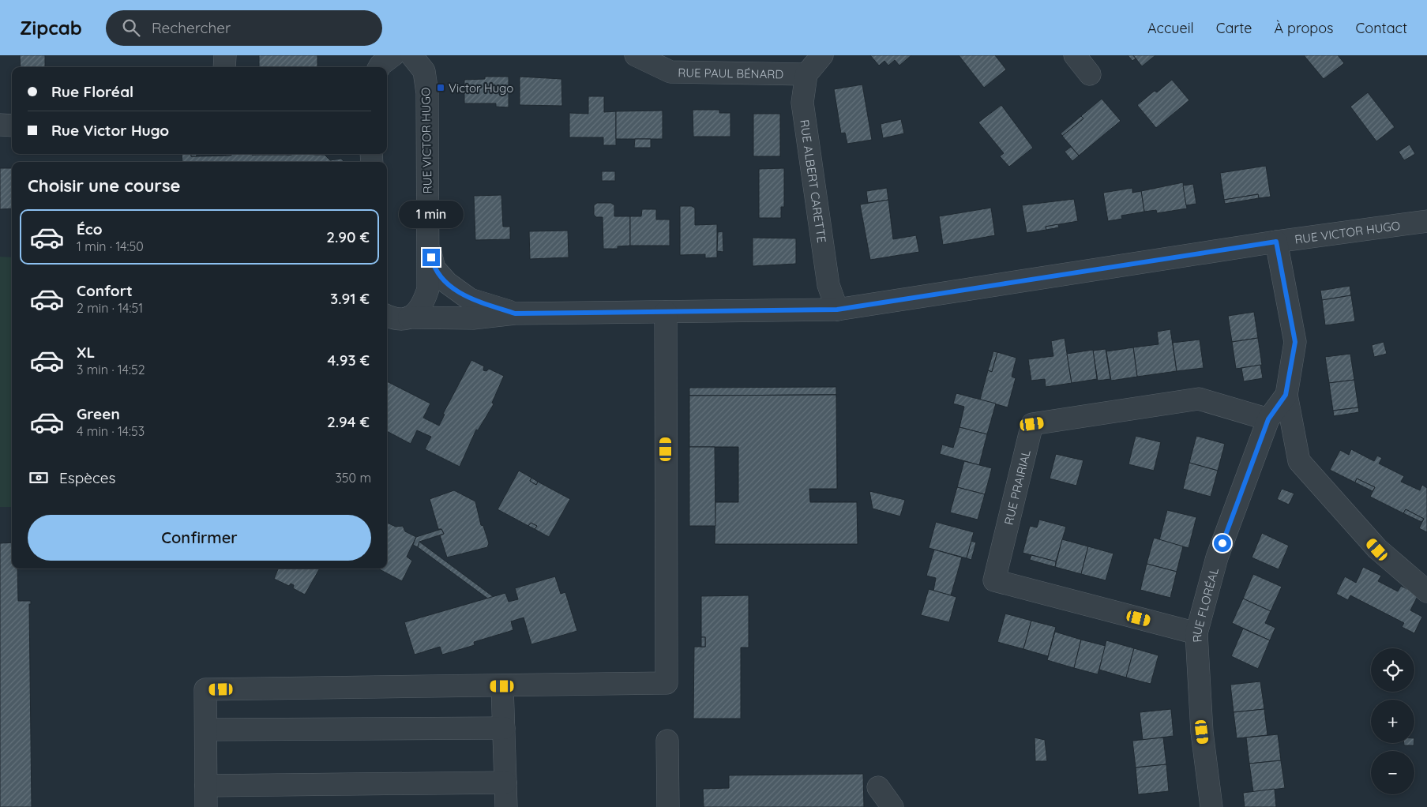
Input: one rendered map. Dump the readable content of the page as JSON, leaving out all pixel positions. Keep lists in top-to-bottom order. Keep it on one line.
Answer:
{"streets":{"street":["RUE PAUL BÉNARD","RUE VICTOR HUGO","RUE ALBERT CARETTE","RUE PRAIRIAL","RUE FLORÉAL"]},"crossings":[["RUE PAUL BÉNARD","RUE ALBERT CARETTE"],["RUE VICTOR HUGO","RUE ALBERT CARETTE"],["RUE VICTOR HUGO","RUE FLORÉAL"],["RUE PRAIRIAL","RUE FLORÉAL"]],"places":{"transit":["Victor Hugo"]},"page":{"header":"Zipcab","search":"Rechercher","nav":["Accueil","Carte","À propos","Contact"],"banner":["Rue Floréal","Rue Victor Hugo"],"heading":"Choisir une course","bubble":"1 min","list":[{"name":"Éco","note":"1 min · 14:50","value":"2.90 €"},{"name":"Confort","note":"2 min · 14:51","value":"3.91 €"},{"name":"XL","note":"3 min · 14:52","value":"4.93 €"},{"name":"Green","note":"4 min · 14:53","value":"2.94 €"}],"pay":["Espèces","350 m"],"buttons":"Confirmer","map_buttons":["+","−"]}}
